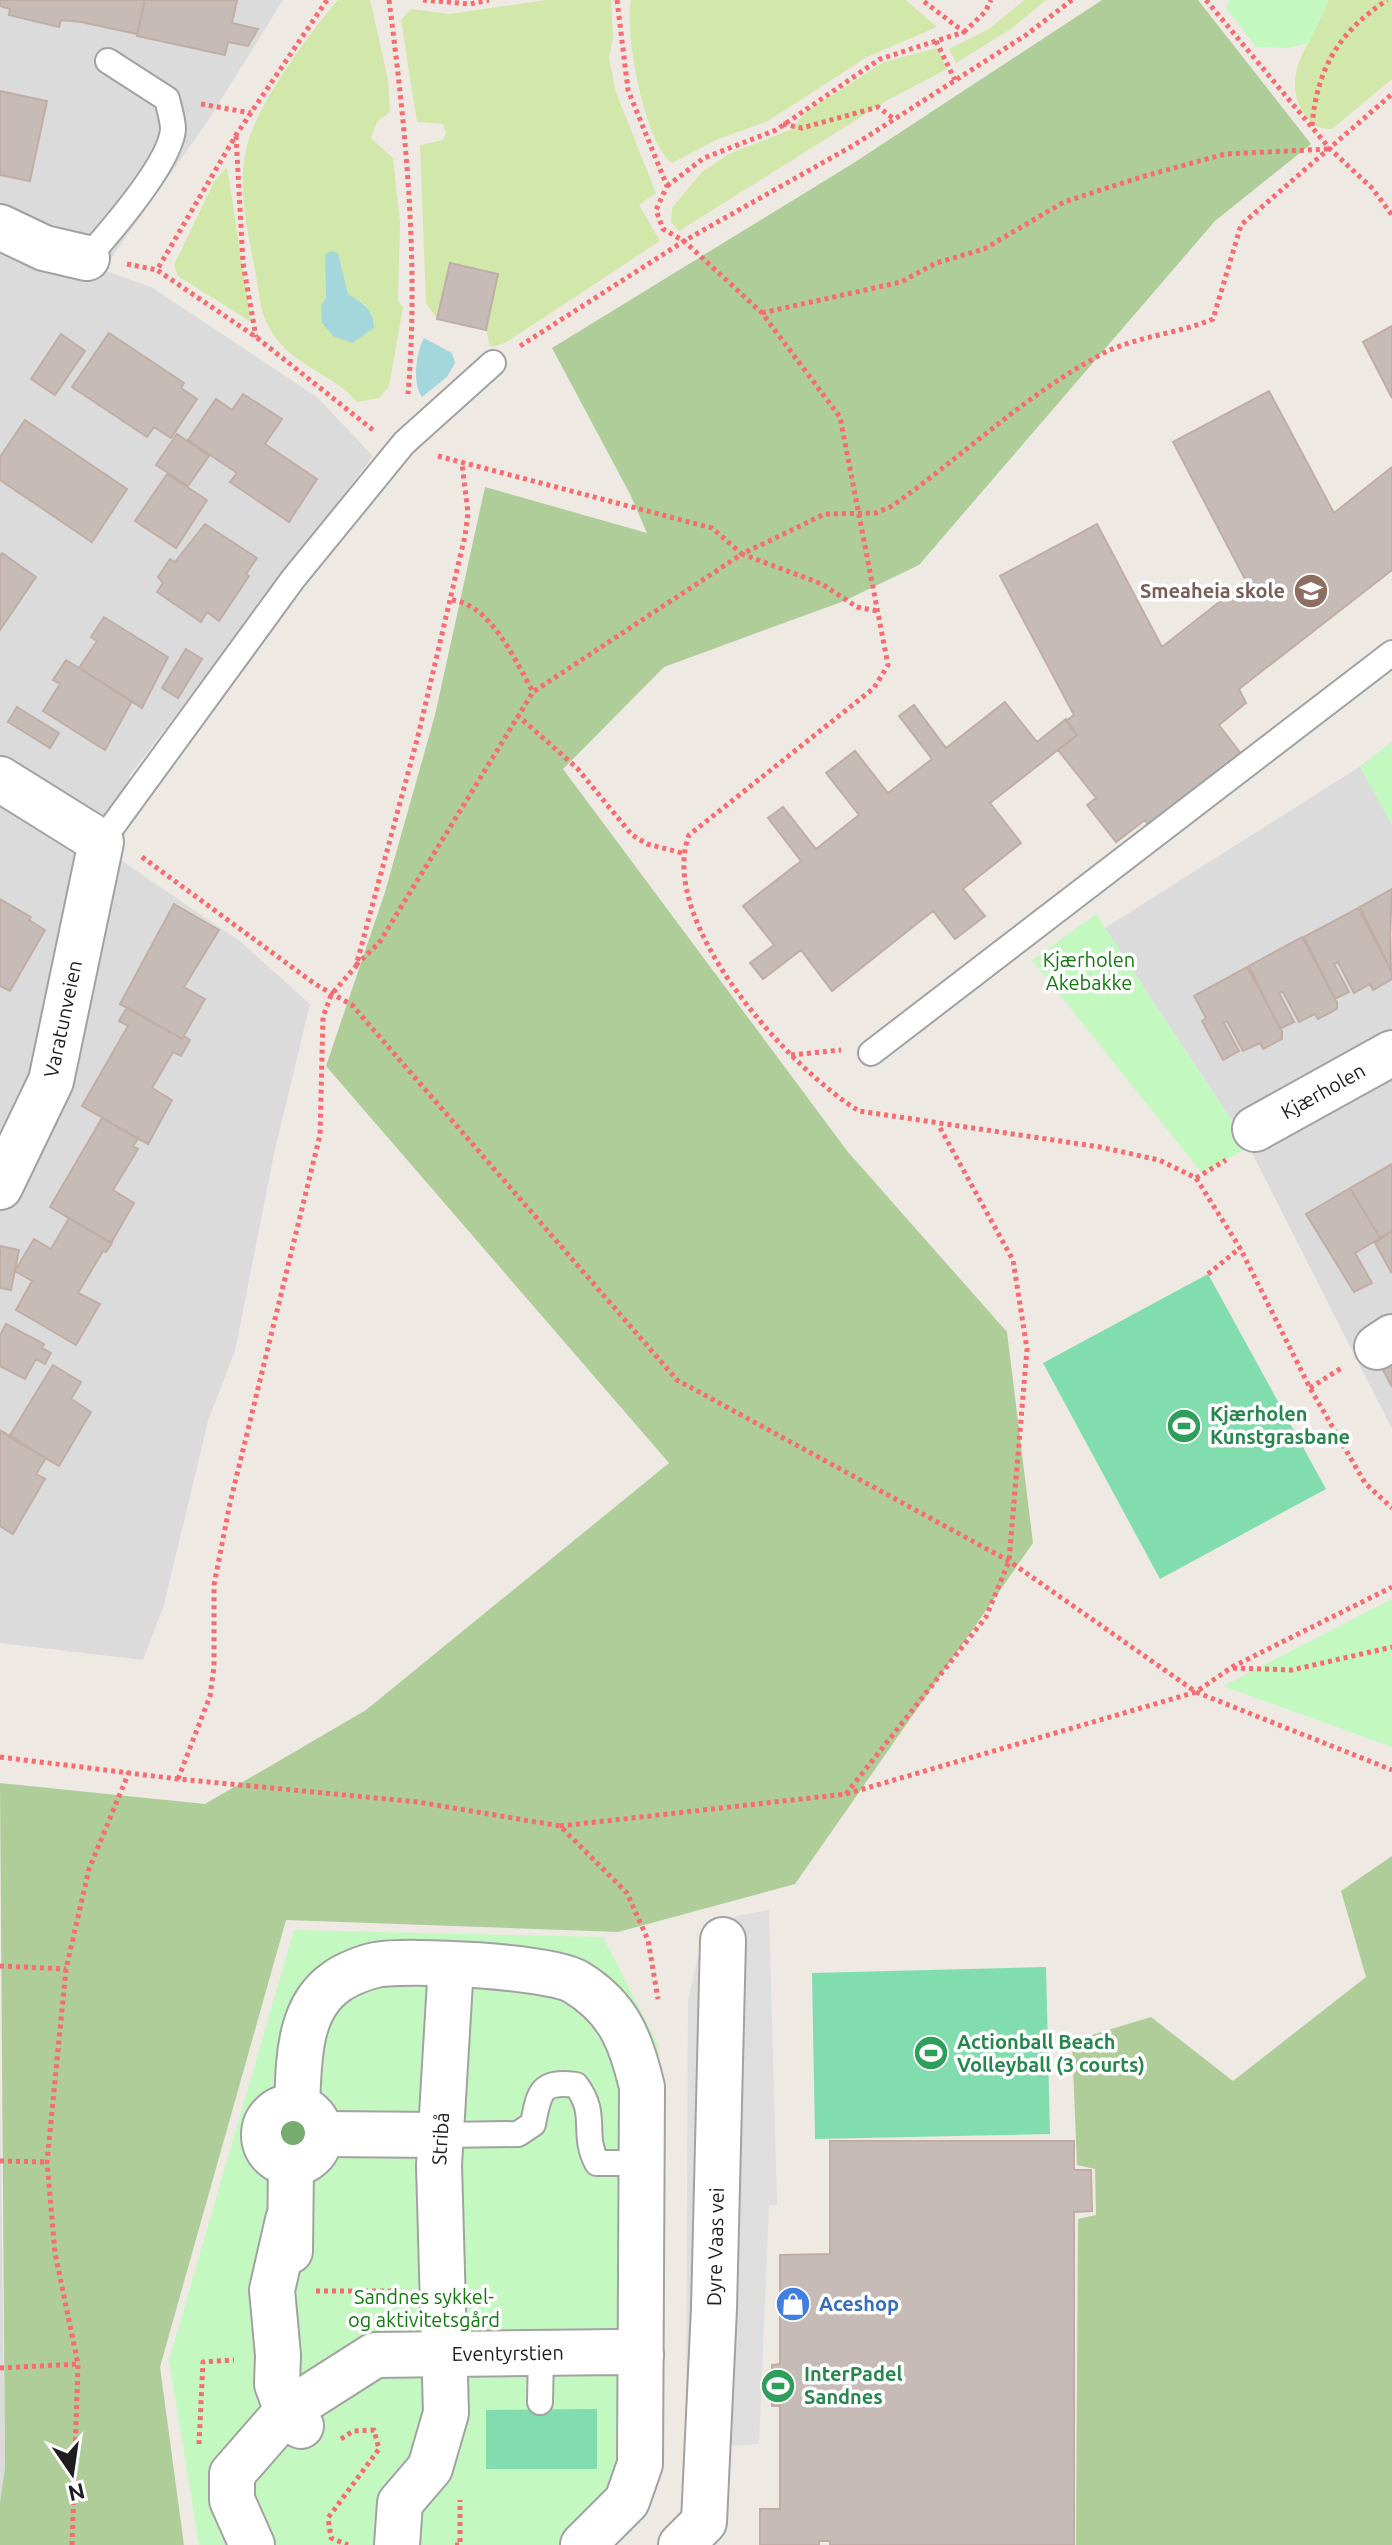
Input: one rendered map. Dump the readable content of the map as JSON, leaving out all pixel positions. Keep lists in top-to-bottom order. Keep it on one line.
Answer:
{"streets":{"street":["Varatunveien","Kjærholen","Stribå","Dyre Vaas vei","Eventyrstien"]},"crossings":[["Stribå","Eventyrstien"]],"parks":["Kjærholen Akebakke","Sandnes sykkel- og aktivitetsgård"],"places":{"school or university":["Smeaheia skole"],"sports":["Kjærholen Kunstgrasbane","Actionball Beach Volleyball (3 courts)","InterPadel Sandnes"],"shop":["Aceshop"]},"north":"bottom"}
